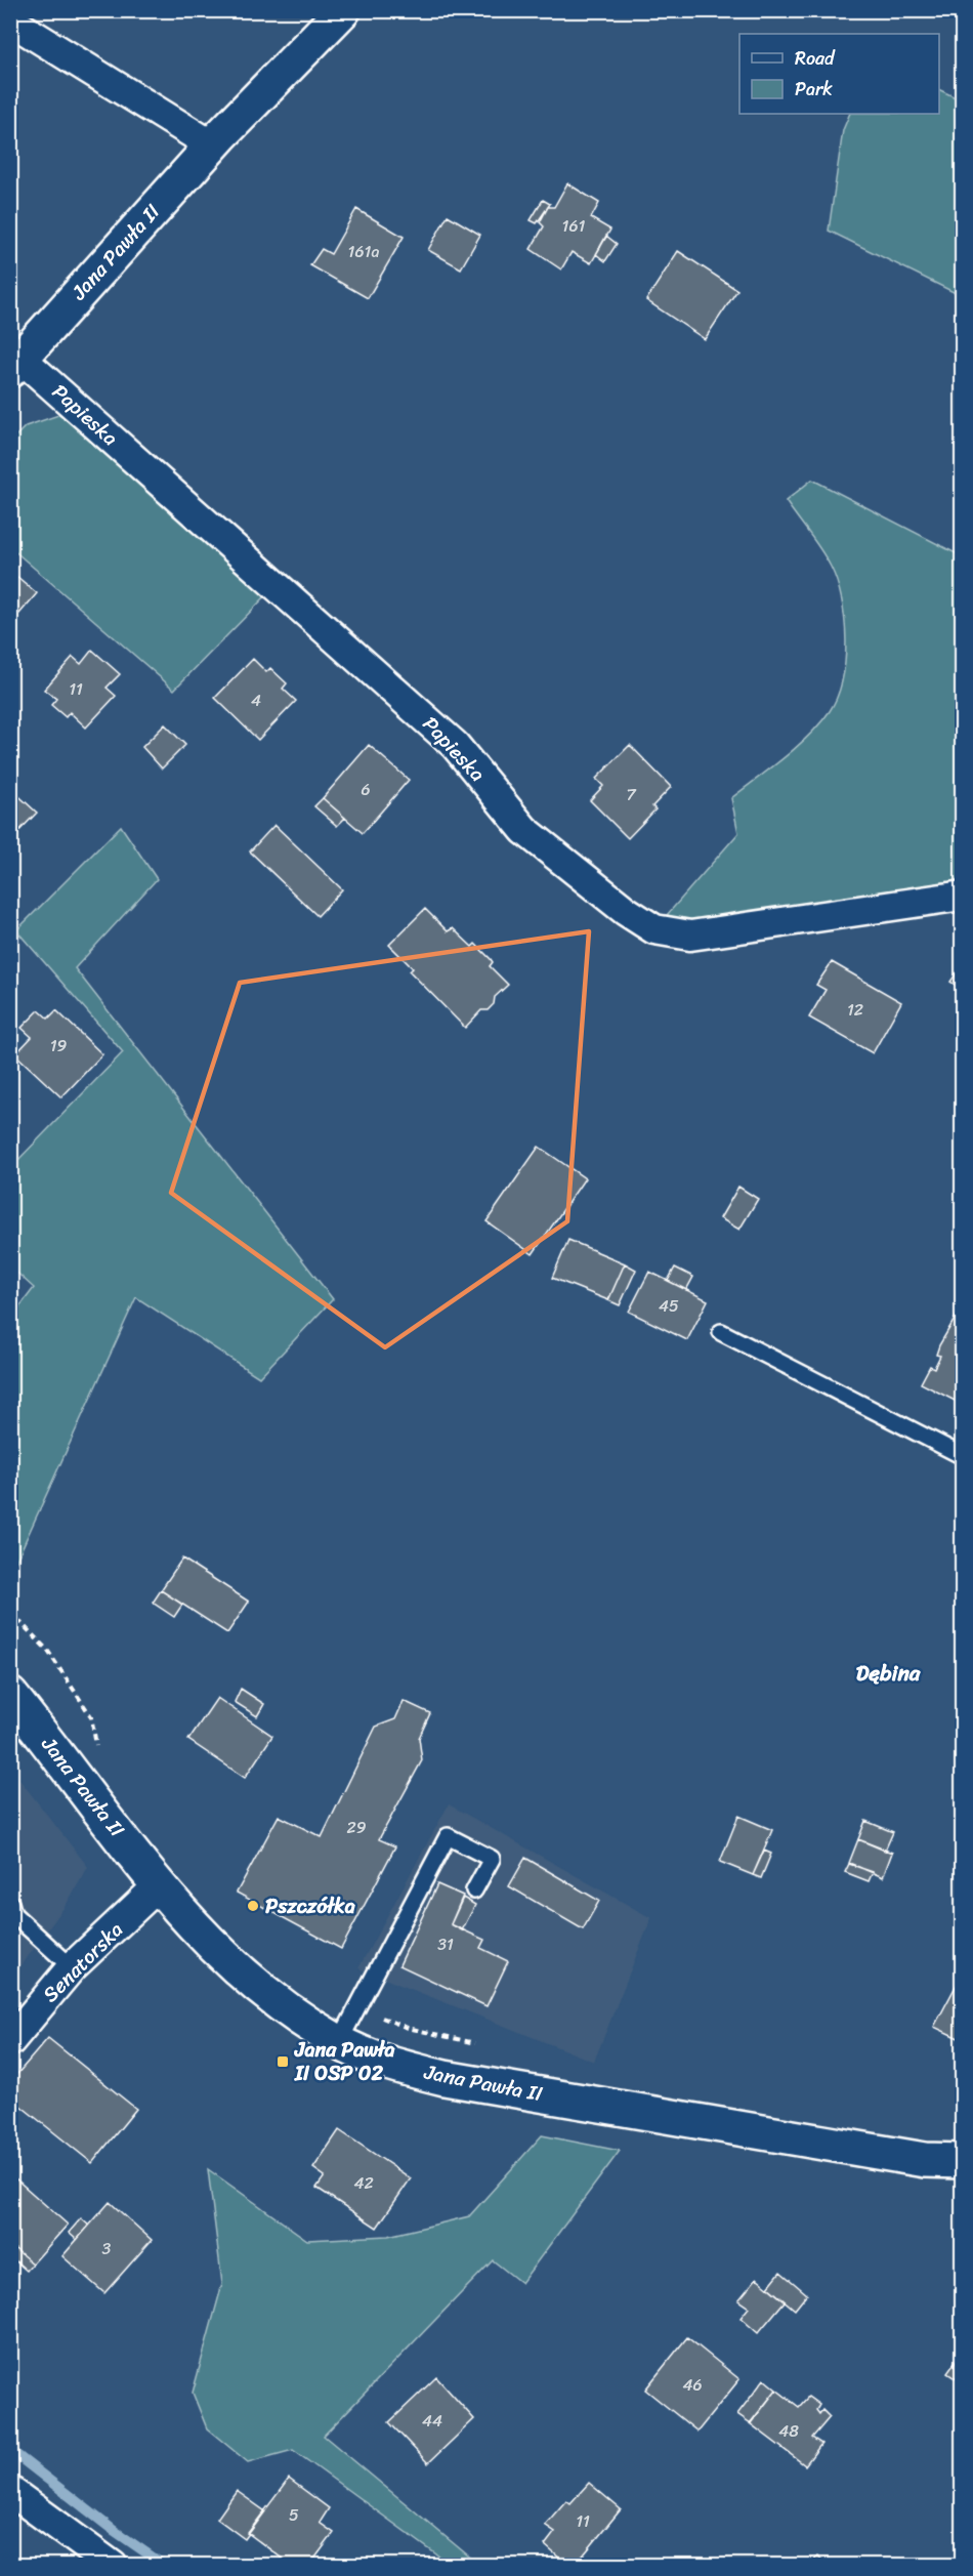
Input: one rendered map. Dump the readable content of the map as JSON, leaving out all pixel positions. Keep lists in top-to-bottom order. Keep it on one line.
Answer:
{"streets":{"street":["Jana Pawła II","Papieska","Senatorska"]},"crossings":[["Jana Pawła II","Papieska"],["Jana Pawła II","Senatorska"]],"districts":["Dębina"],"places":{"other":["Pszczółka"],"transit":["Jana Pawła II OSP 02"]},"house_numbers":["161","161a","11","4","6","7","12","19","45","29","31","42","3","46","44","48","5","11"],"legend":["Road","Park"]}
